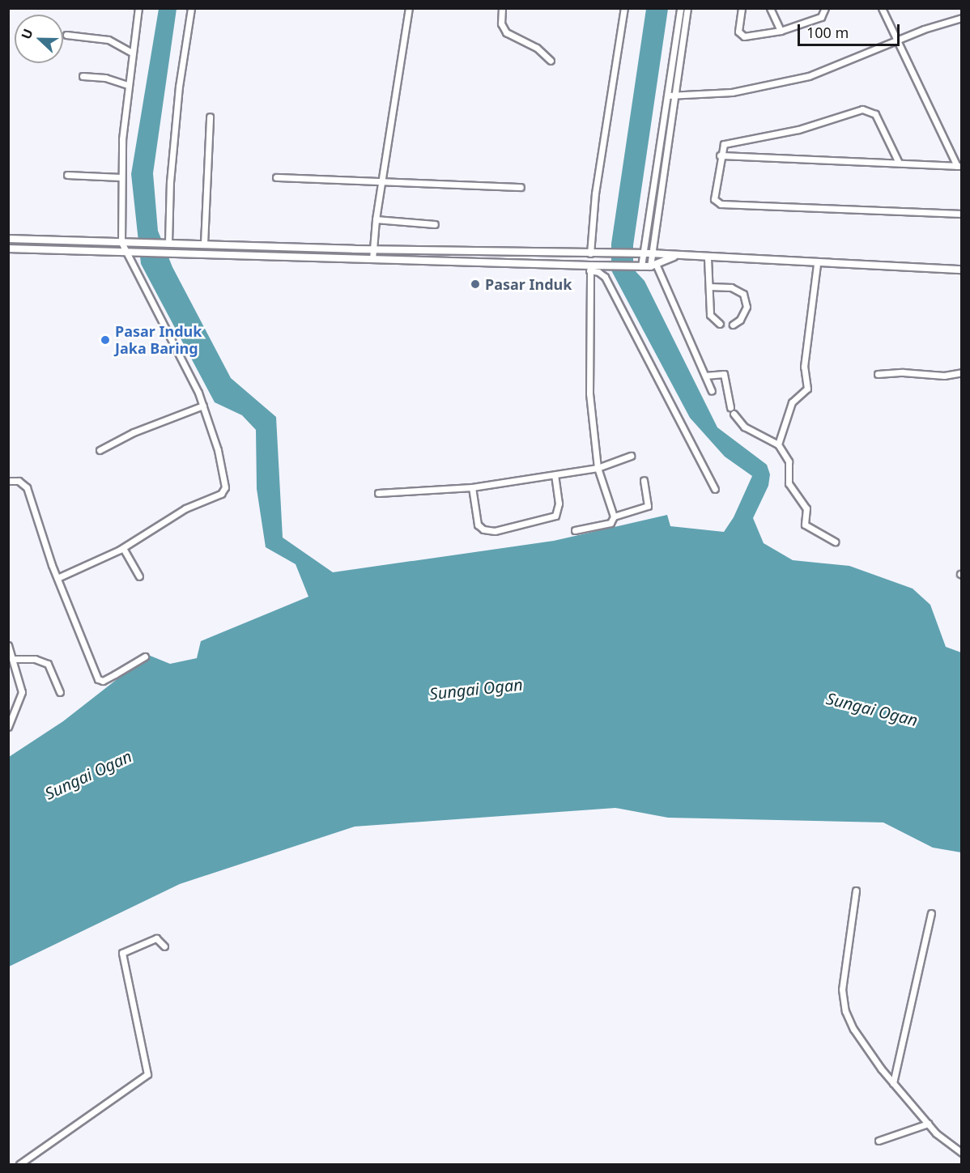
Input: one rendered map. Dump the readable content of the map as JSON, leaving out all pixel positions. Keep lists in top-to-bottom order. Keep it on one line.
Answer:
{"water":["Sungai Ogan"],"places":["Pasar Induk","Pasar Induk Jaka Baring"],"scale_bar":"100 m","north":"left"}
